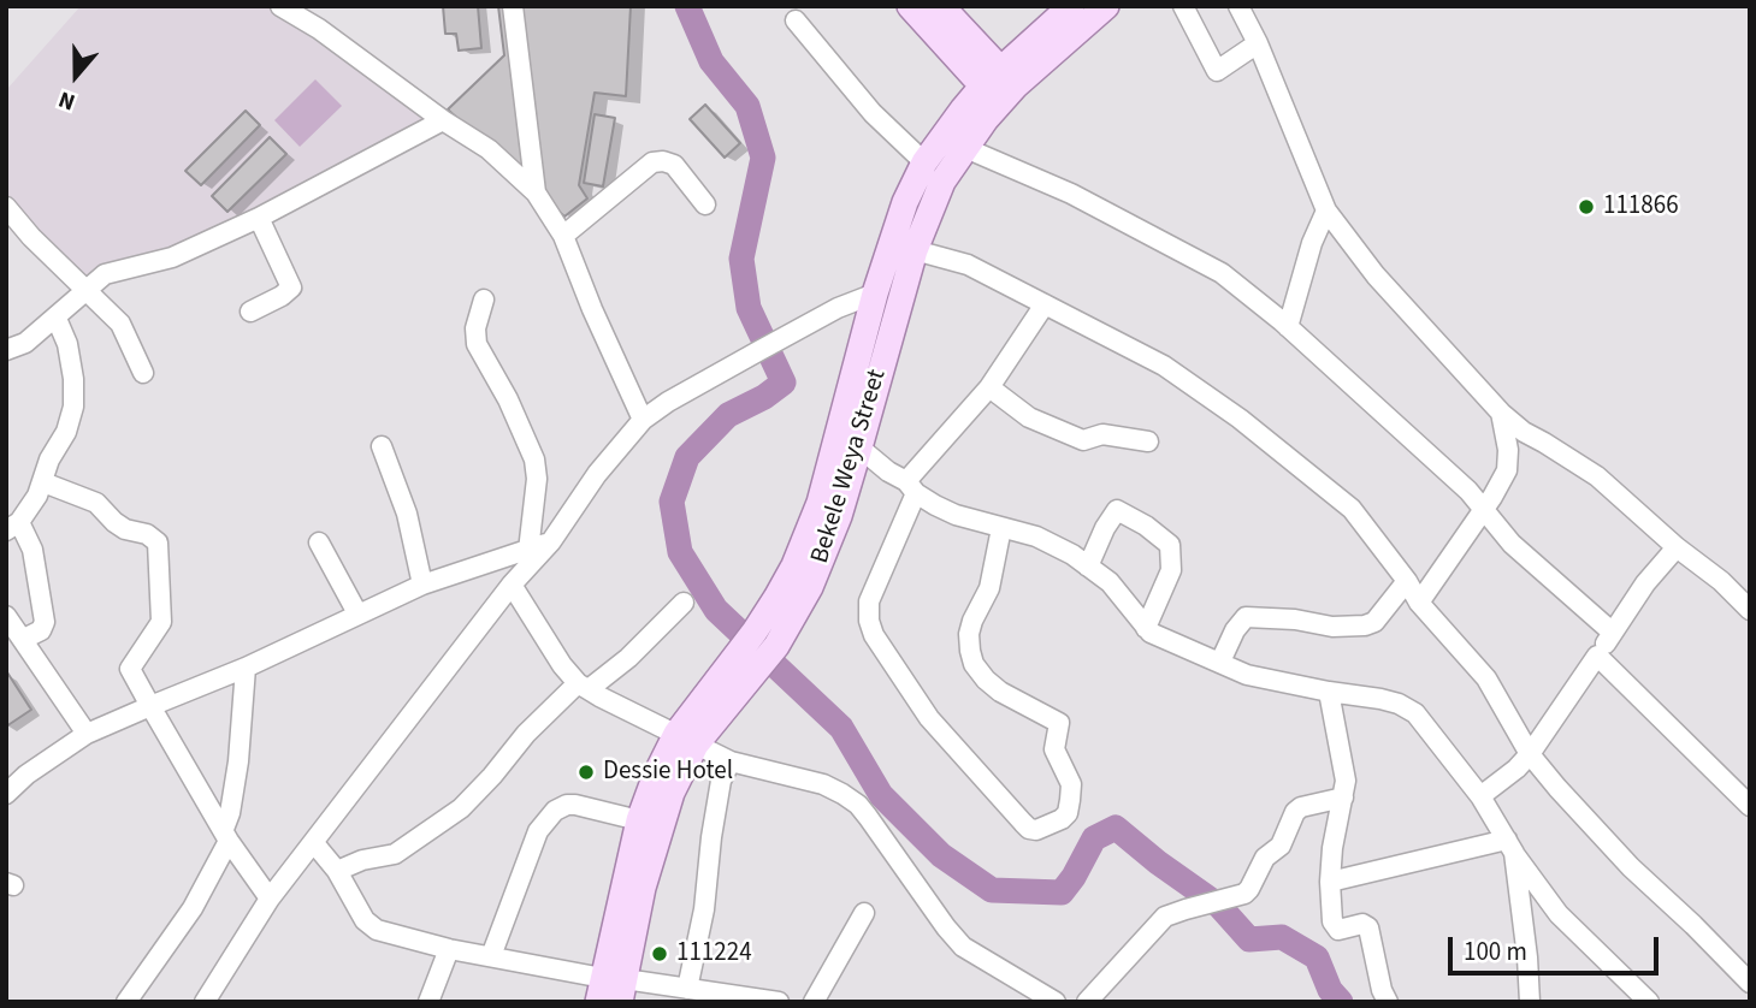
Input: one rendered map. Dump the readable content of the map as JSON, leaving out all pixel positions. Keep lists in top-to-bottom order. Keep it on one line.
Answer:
{"streets":{"main road":["Bekele Weya Street"]},"places":["111866","Dessie Hotel","111224"],"scale_bar":"100 m","north":"bottom"}
